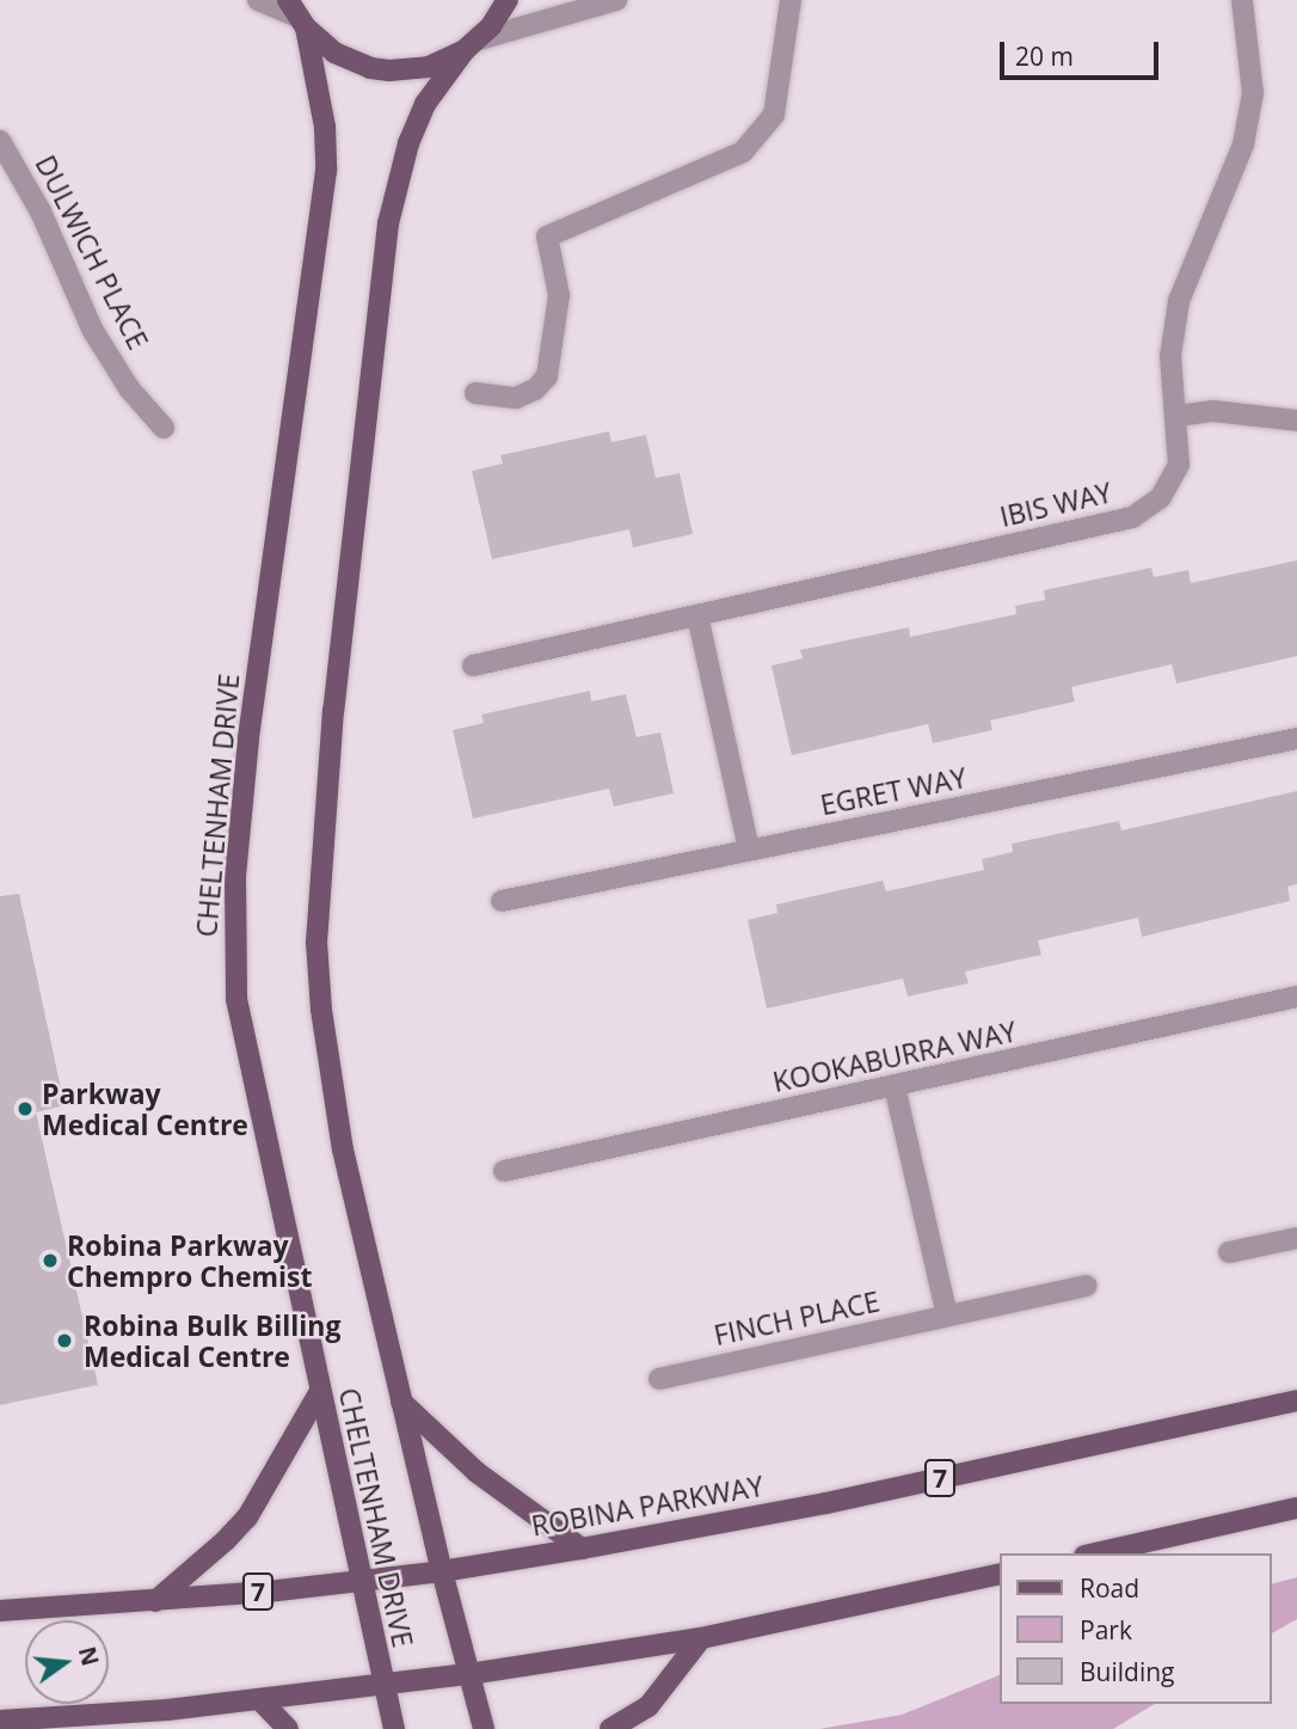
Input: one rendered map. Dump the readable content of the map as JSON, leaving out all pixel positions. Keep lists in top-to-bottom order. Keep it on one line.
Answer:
{"streets":{"main road":["CHELTENHAM DRIVE","7","ROBINA PARKWAY"],"street":["DULWICH PLACE","IBIS WAY","EGRET WAY","KOOKABURRA WAY","FINCH PLACE"]},"crossings":[["CHELTENHAM DRIVE","ROBINA PARKWAY"]],"places":["Parkway Medical Centre","Robina Parkway Chempro Chemist","Robina Bulk Billing Medical Centre"],"legend":["Road","Park","Building"],"scale_bar":"20 m","north":"right"}
